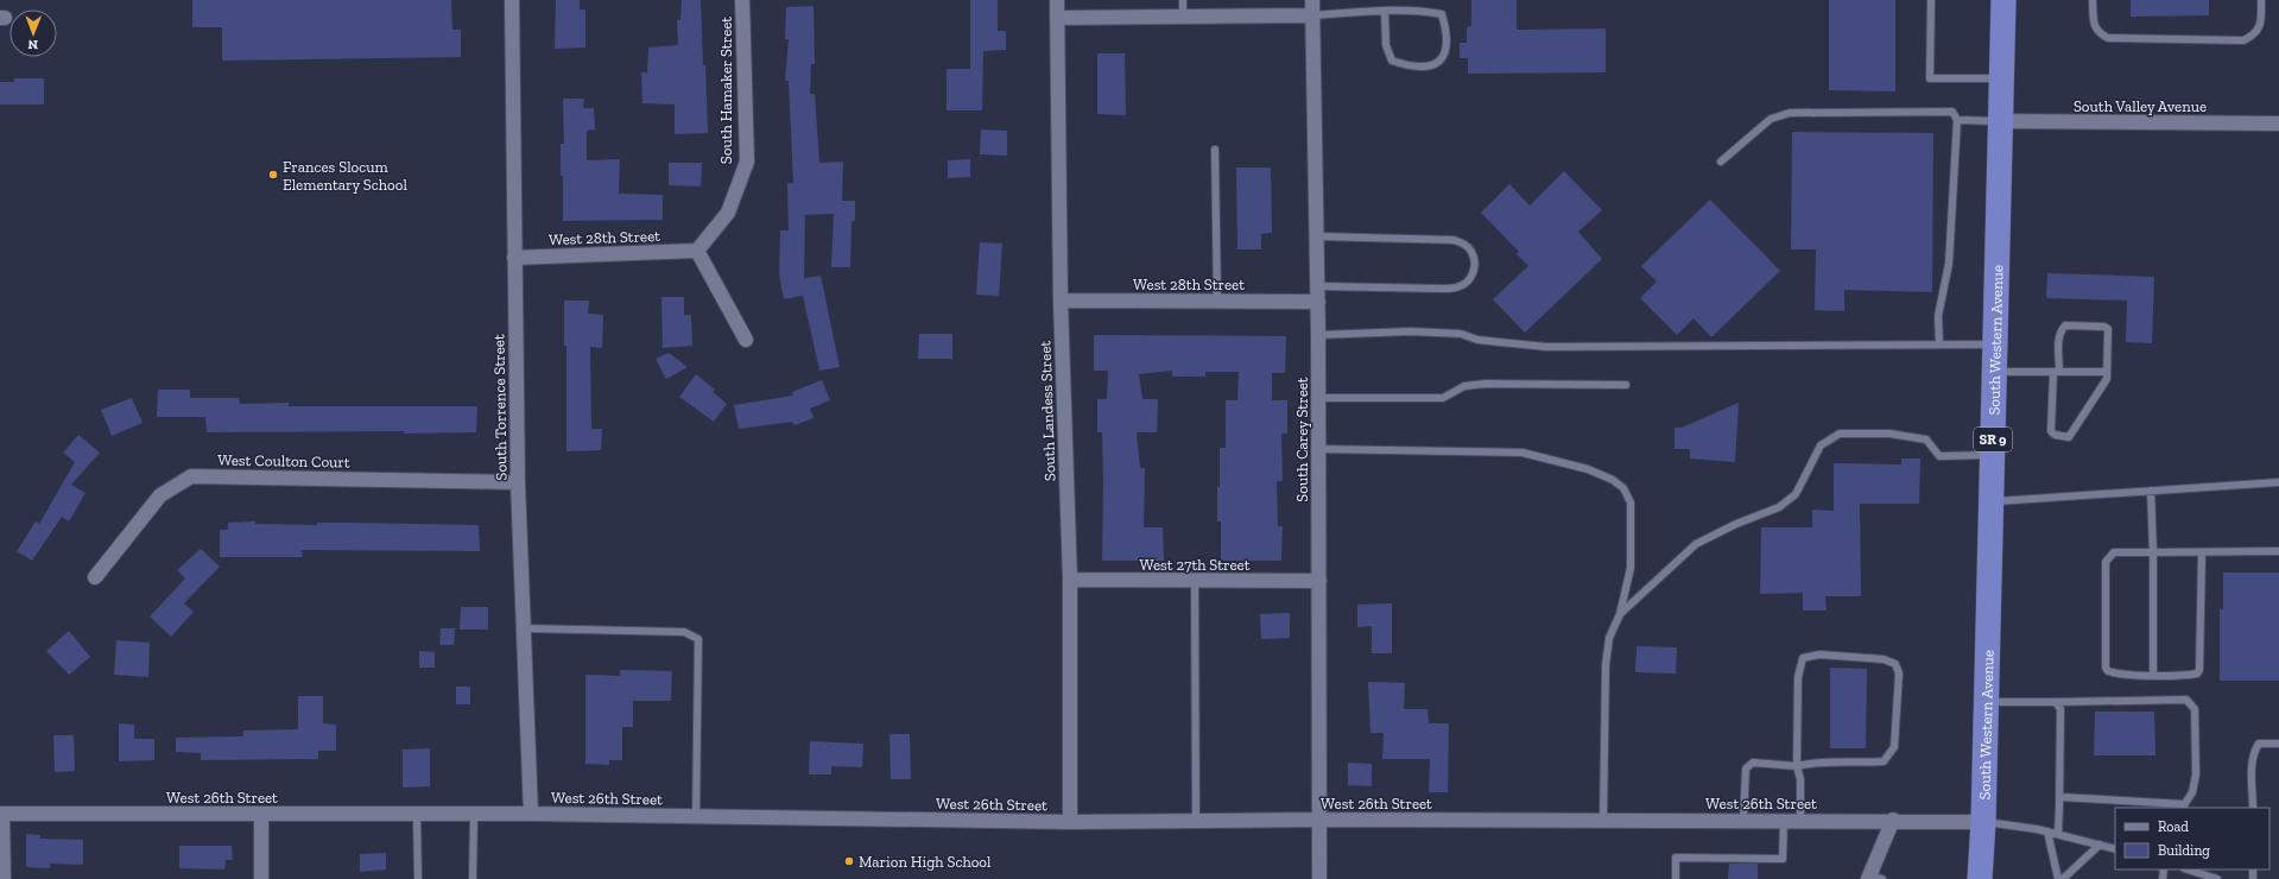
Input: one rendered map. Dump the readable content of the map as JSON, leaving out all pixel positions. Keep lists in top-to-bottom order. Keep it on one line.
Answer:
{"streets":{"highway":["South Western Avenue","SR 9"],"street":["South Hamaker Street","South Valley Avenue","West 28th Street","South Torrence Street","South Landess Street","South Carey Street","West Coulton Court","West 27th Street","West 26th Street"]},"crossings":[["South Hamaker Street","West 28th Street"],["South Valley Avenue","South Western Avenue"],["West 28th Street","South Torrence Street"],["West 28th Street","South Landess Street"],["West 28th Street","South Carey Street"],["South Western Avenue","West 26th Street"],["South Torrence Street","West Coulton Court"],["South Torrence Street","West 26th Street"],["South Landess Street","West 27th Street"],["South Landess Street","West 26th Street"],["South Carey Street","West 27th Street"],["South Carey Street","West 26th Street"]],"places":["Frances Slocum Elementary School","Marion High School"],"legend":["Road","Building"],"north":"bottom"}
